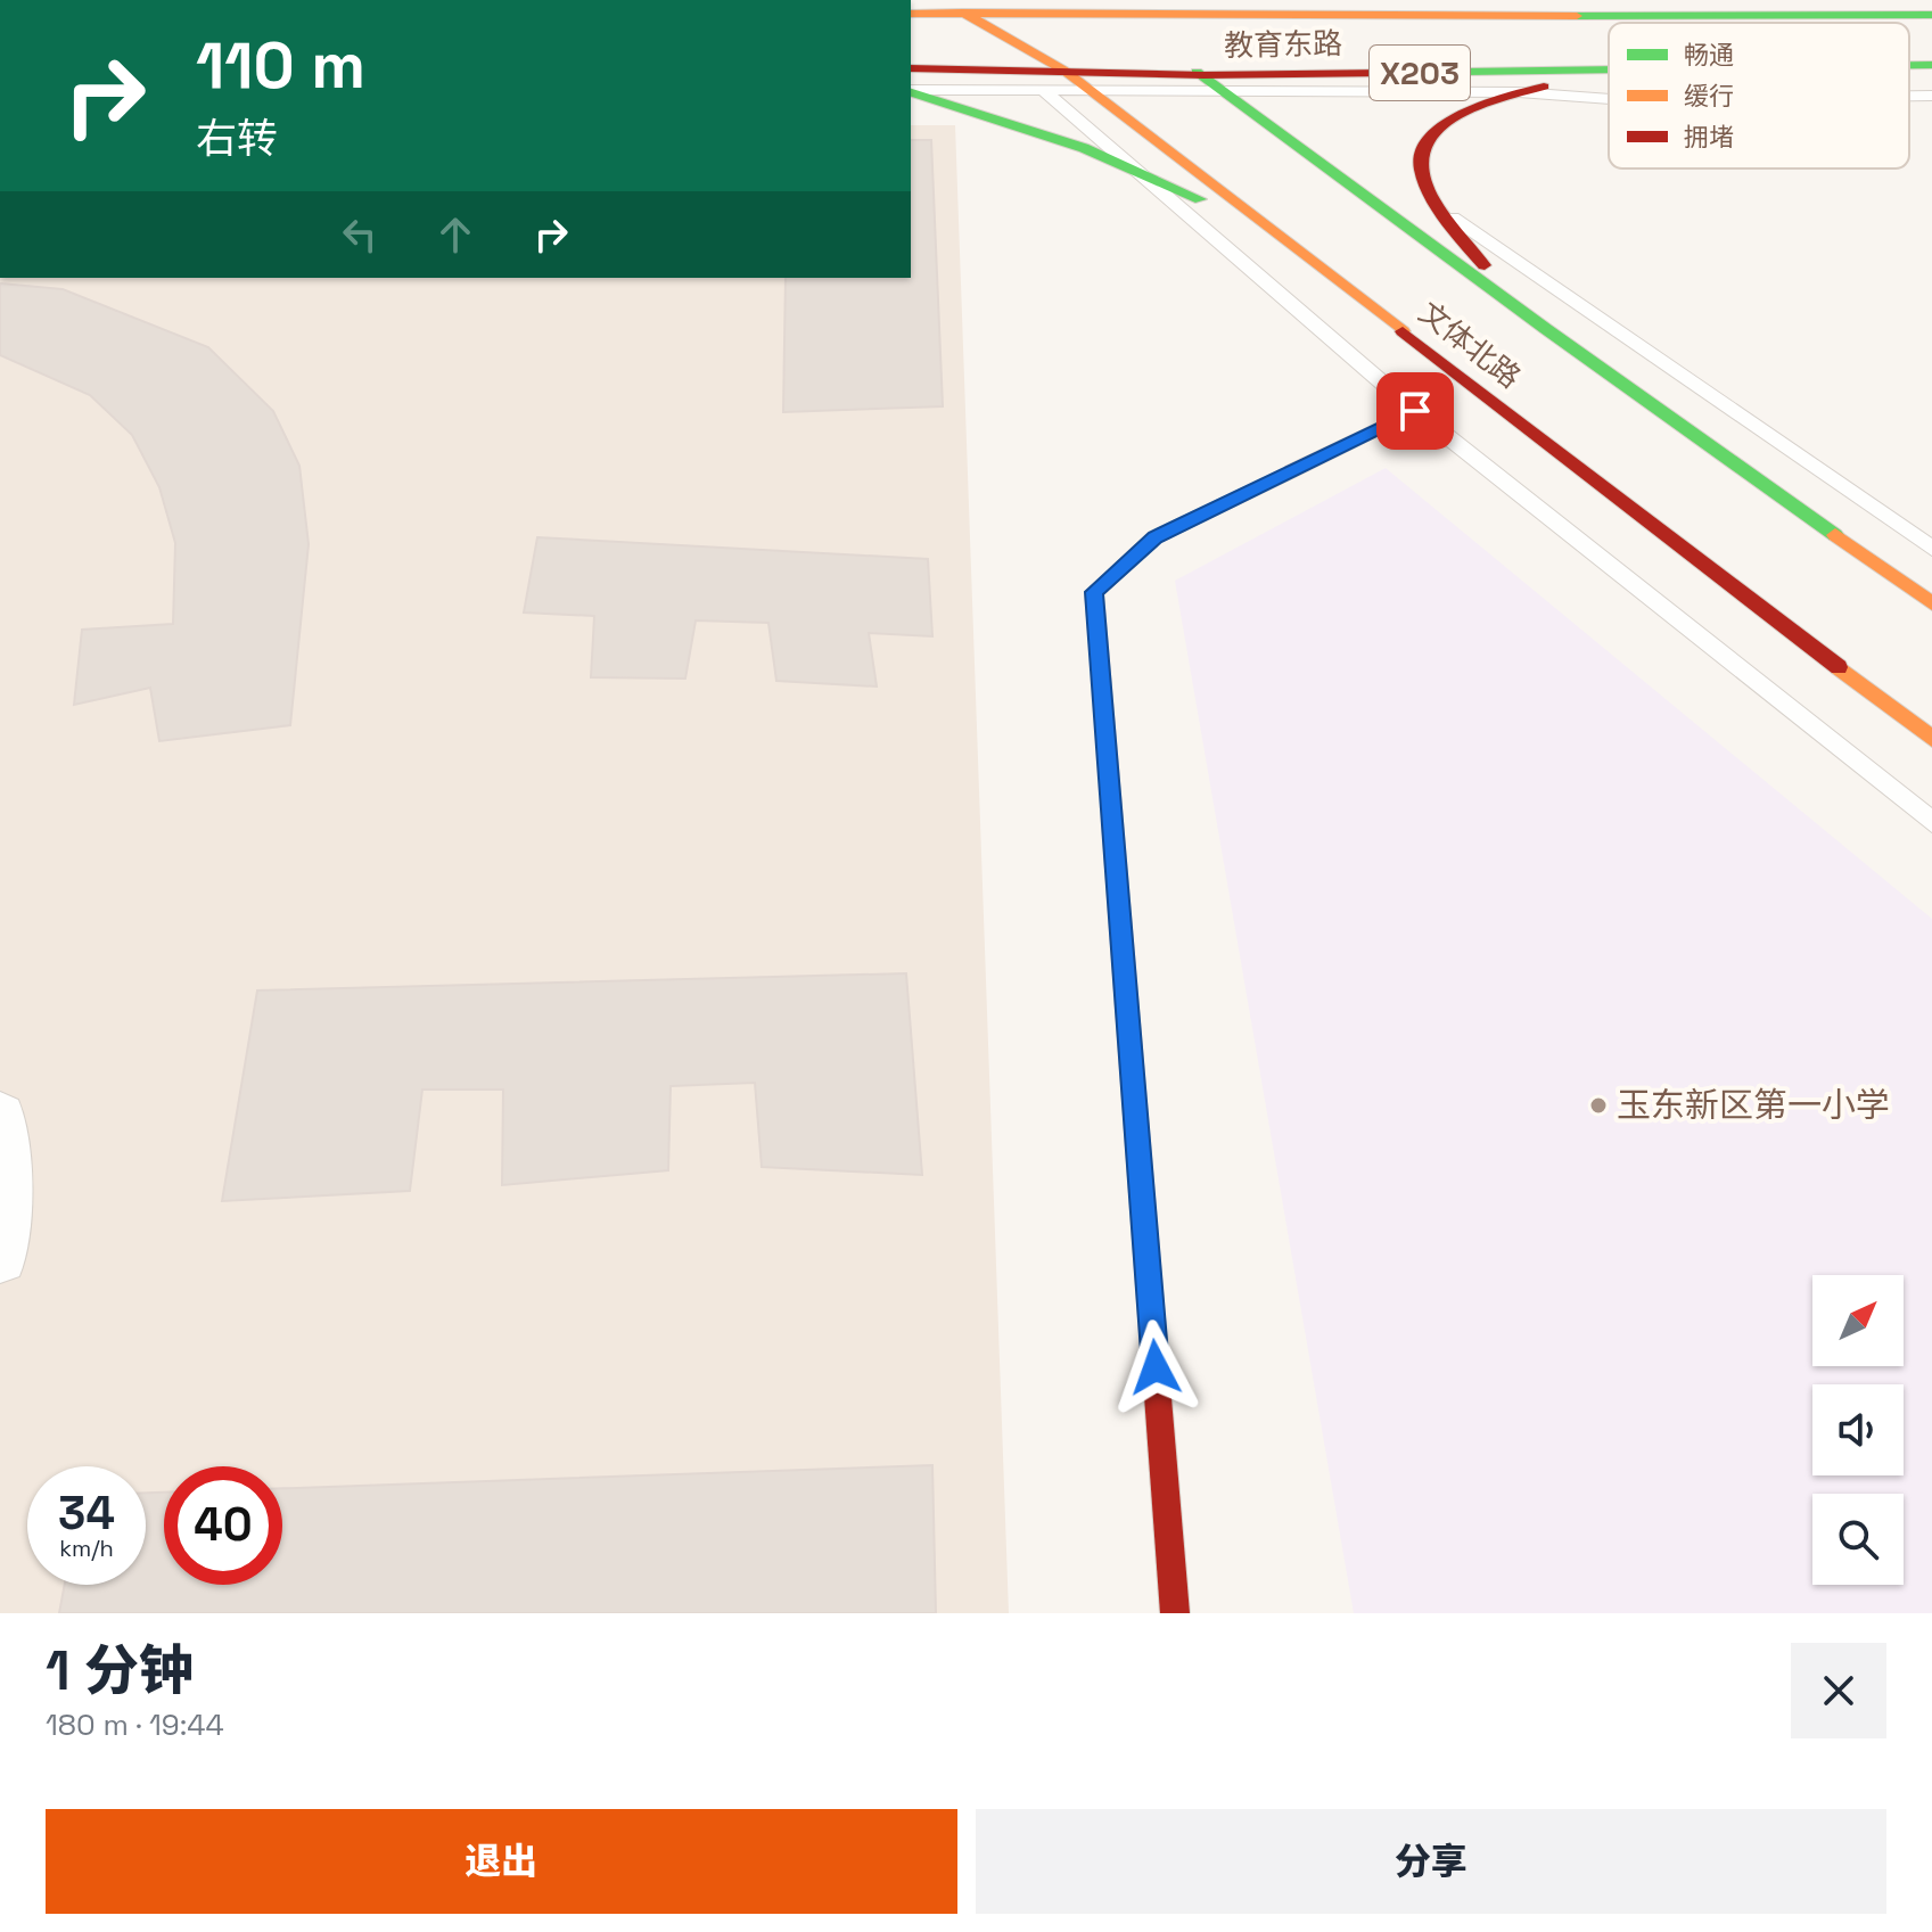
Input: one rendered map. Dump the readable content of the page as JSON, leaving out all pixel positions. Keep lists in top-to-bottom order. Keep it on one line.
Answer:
{"streets":{"main road":["教育东路","X203","文体北路"]},"crossings":[["教育东路","文体北路"]],"places":["玉东新区第一小学"],"legend":["畅通","缓行","拥堵"],"north":"top right","page":{"turn":["110 m","右转"],"speed":"34 km/h","limit":"40","heading":["1 分钟","180 m · 19:44"],"buttons":["退出","分享"]}}
